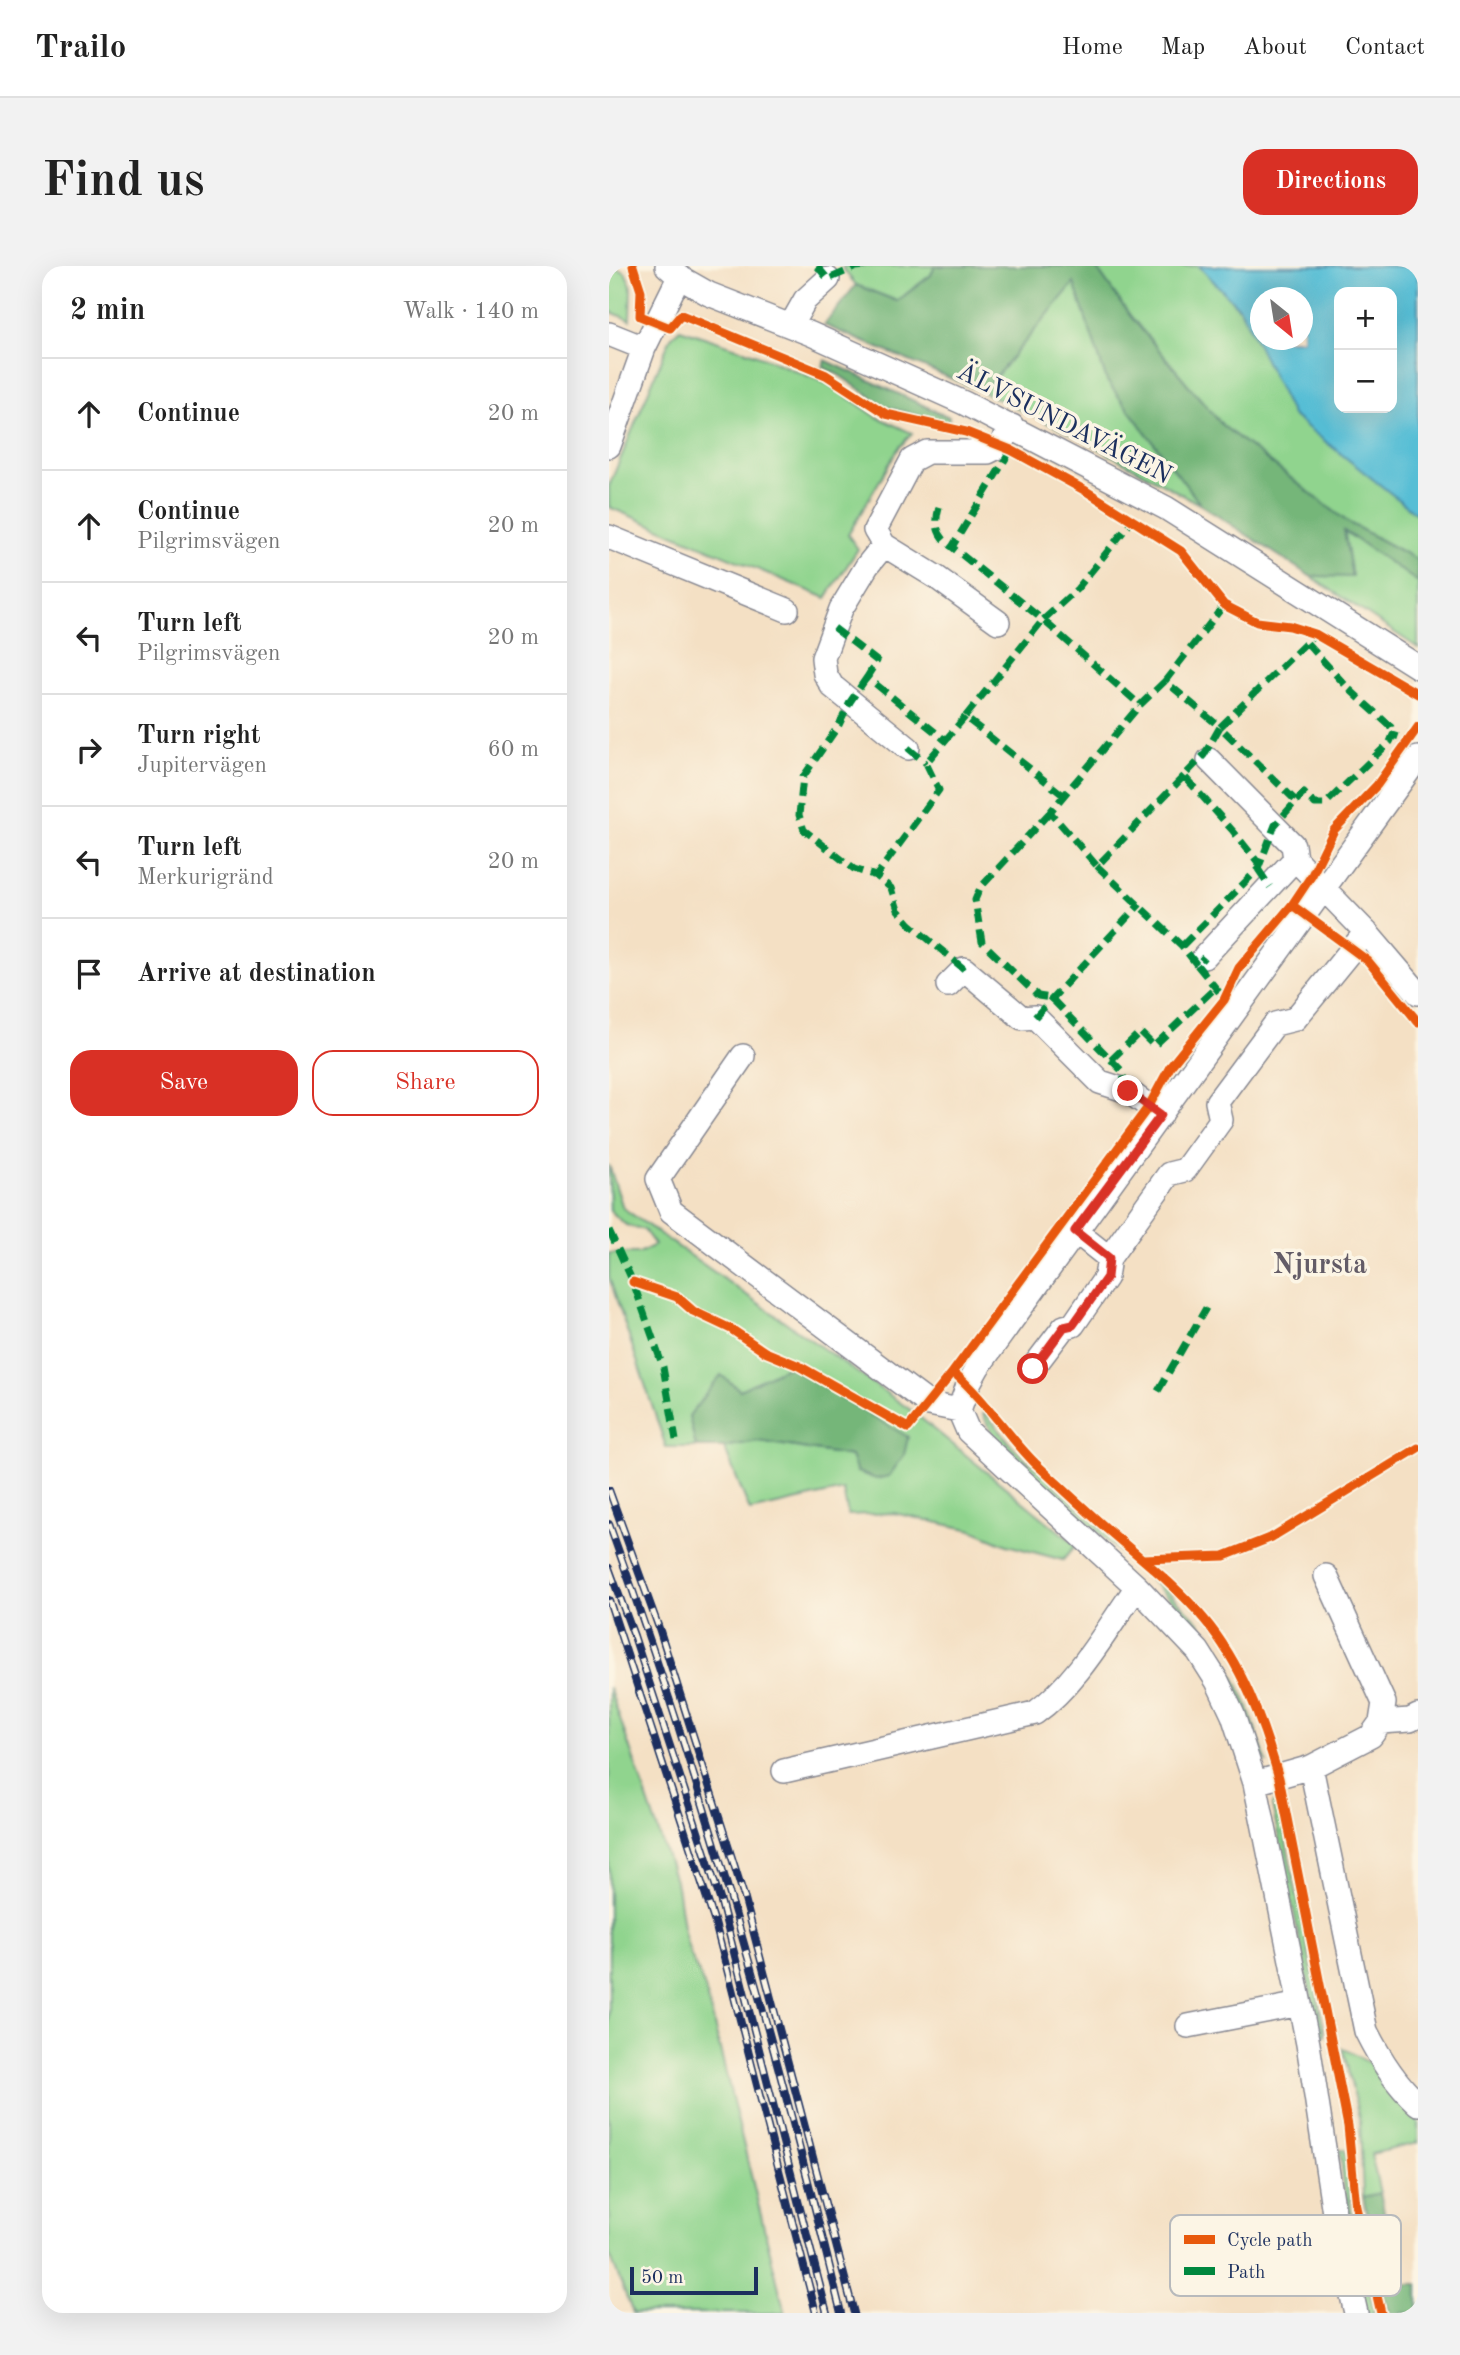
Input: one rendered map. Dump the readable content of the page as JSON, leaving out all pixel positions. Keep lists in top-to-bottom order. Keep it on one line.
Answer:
{"streets":{"street":["ÄLVSUNDAVÄGEN"]},"districts":["Njursta"],"legend":["Cycle path","Path"],"scale_bar":"50 m","north":"bottom right","page":{"header":"Trailo","nav":["Home","Map","About","Contact"],"buttons":["Directions",["Save","Share"]],"title":"Find us","heading":["2 min","Walk · 140 m"],"map_buttons":["+","−"],"list":[["Continue","20 m"],["Continue","Pilgrimsvägen","20 m"],["Turn left","Pilgrimsvägen","20 m"],["Turn right","Jupitervägen","60 m"],["Turn left","Merkurigränd","20 m"],"Arrive at destination"],"scale":"50 m"}}
